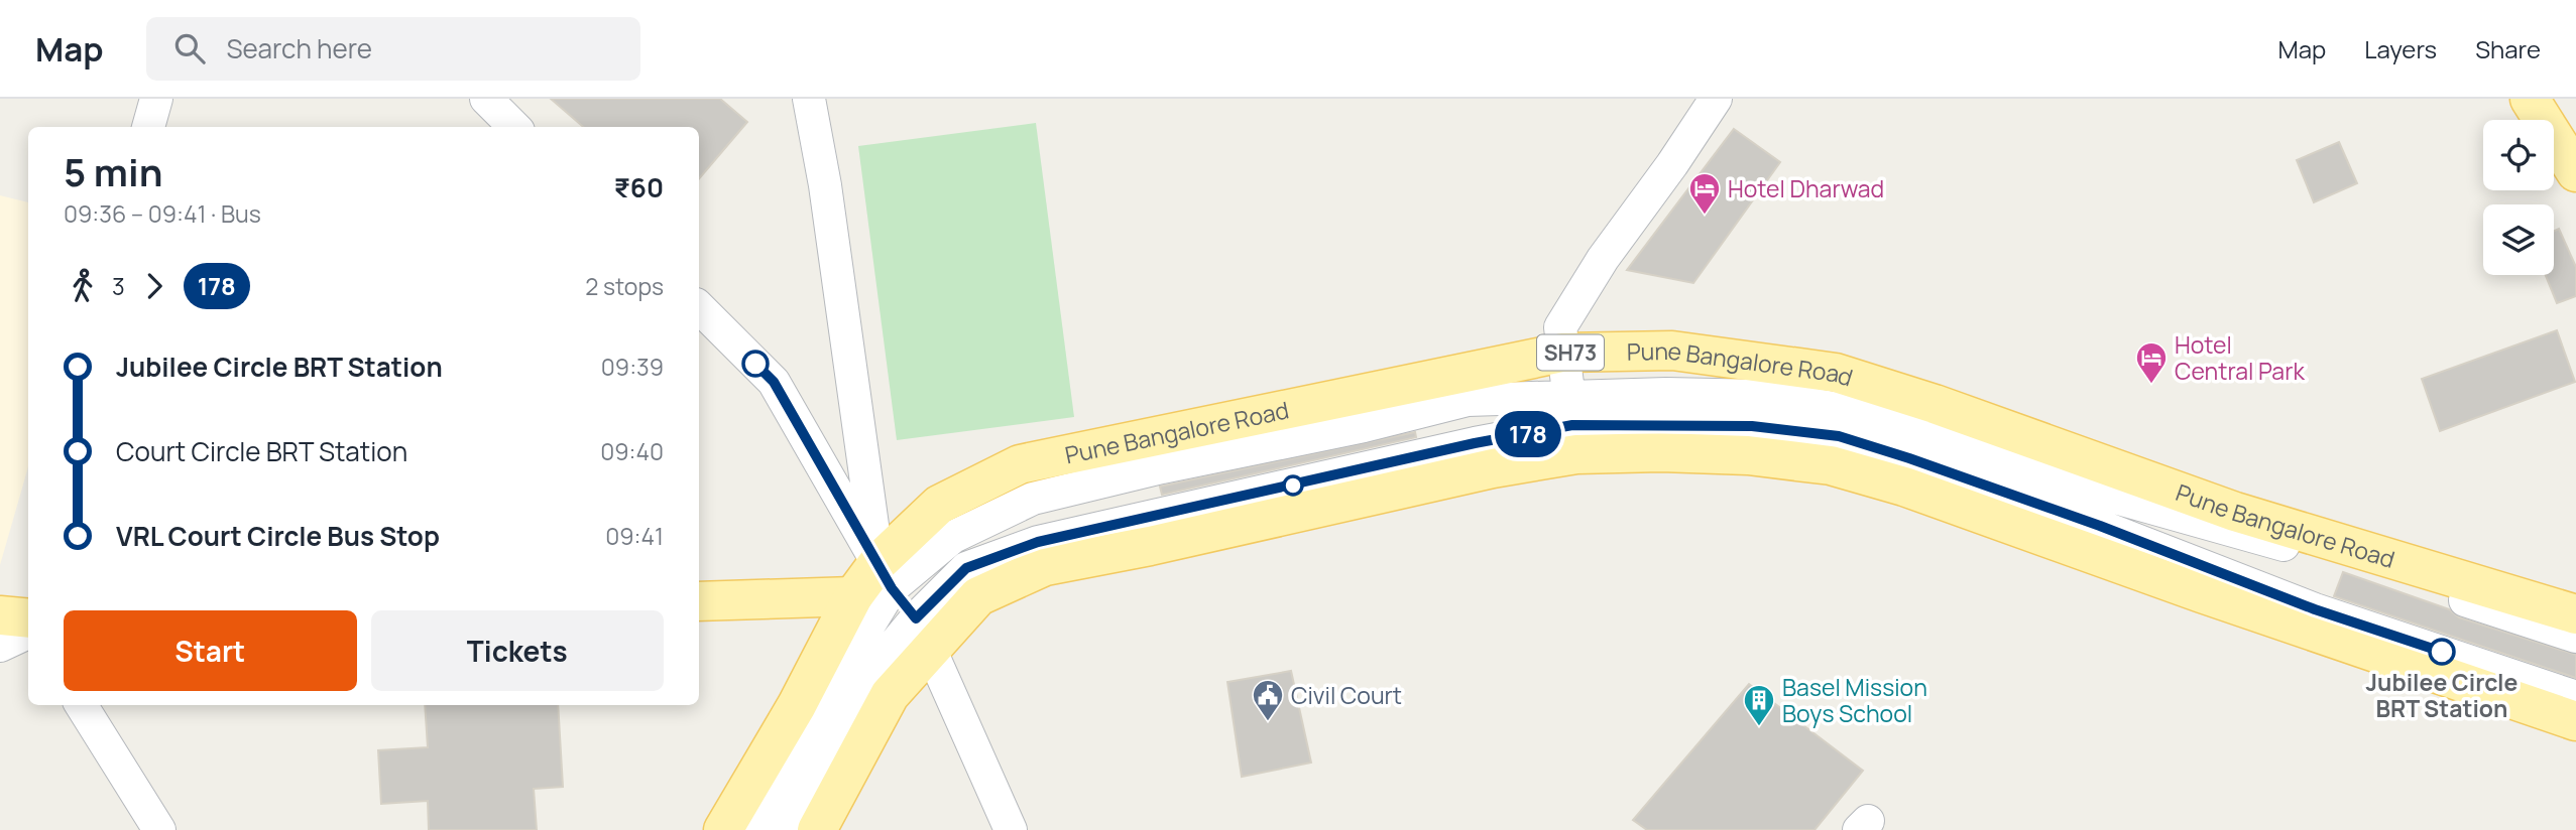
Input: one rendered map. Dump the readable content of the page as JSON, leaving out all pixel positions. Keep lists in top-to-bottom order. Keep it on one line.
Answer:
{"streets":{"main road":["SH73","Pune Bangalore Road"]},"places":{"hotel":["Hotel Dharwad","Hotel Central Park"],"other":["Jubilee Circle BRT Station"],"public building":["Civil Court"],"building":["Basel Mission Boys School"]},"lines":["bus line 178"],"page":{"header":"Map","search":"Search here","nav":["Map","Layers","Share"],"on_map":"178","heading":["5 min","09:36 – 09:41 · Bus","₹60"],"legs":["3","178","2 stops"],"list":[{"name":"Jubilee Circle BRT Station","value":"09:39"},{"name":"Court Circle BRT Station","value":"09:40"},{"name":"VRL Court Circle Bus Stop","value":"09:41"}],"buttons":["Start","Tickets"]}}
